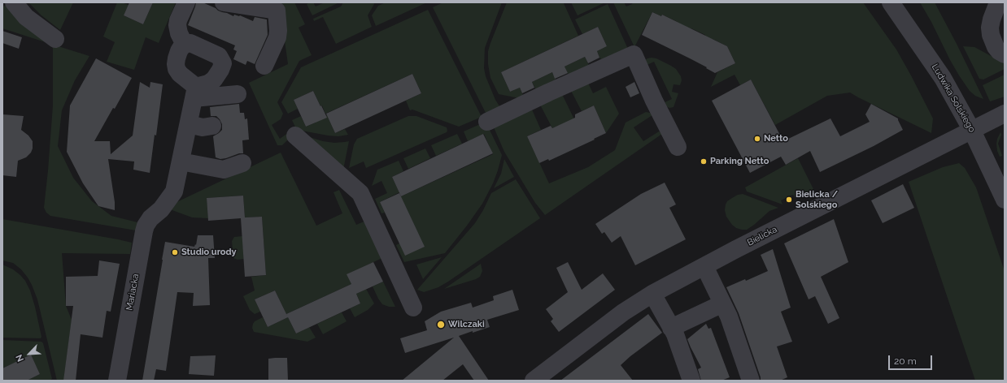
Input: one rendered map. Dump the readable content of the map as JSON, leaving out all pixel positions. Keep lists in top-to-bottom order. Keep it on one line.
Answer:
{"streets":{"street":["Ludwika Solskiego","Bielicka","Mariacka"]},"crossings":[["Ludwika Solskiego","Bielicka"]],"places":["Netto","Parking Netto","Bielicka / Solskiego","Studio urody","Wilczaki"],"scale_bar":"20 m","north":"bottom left"}
